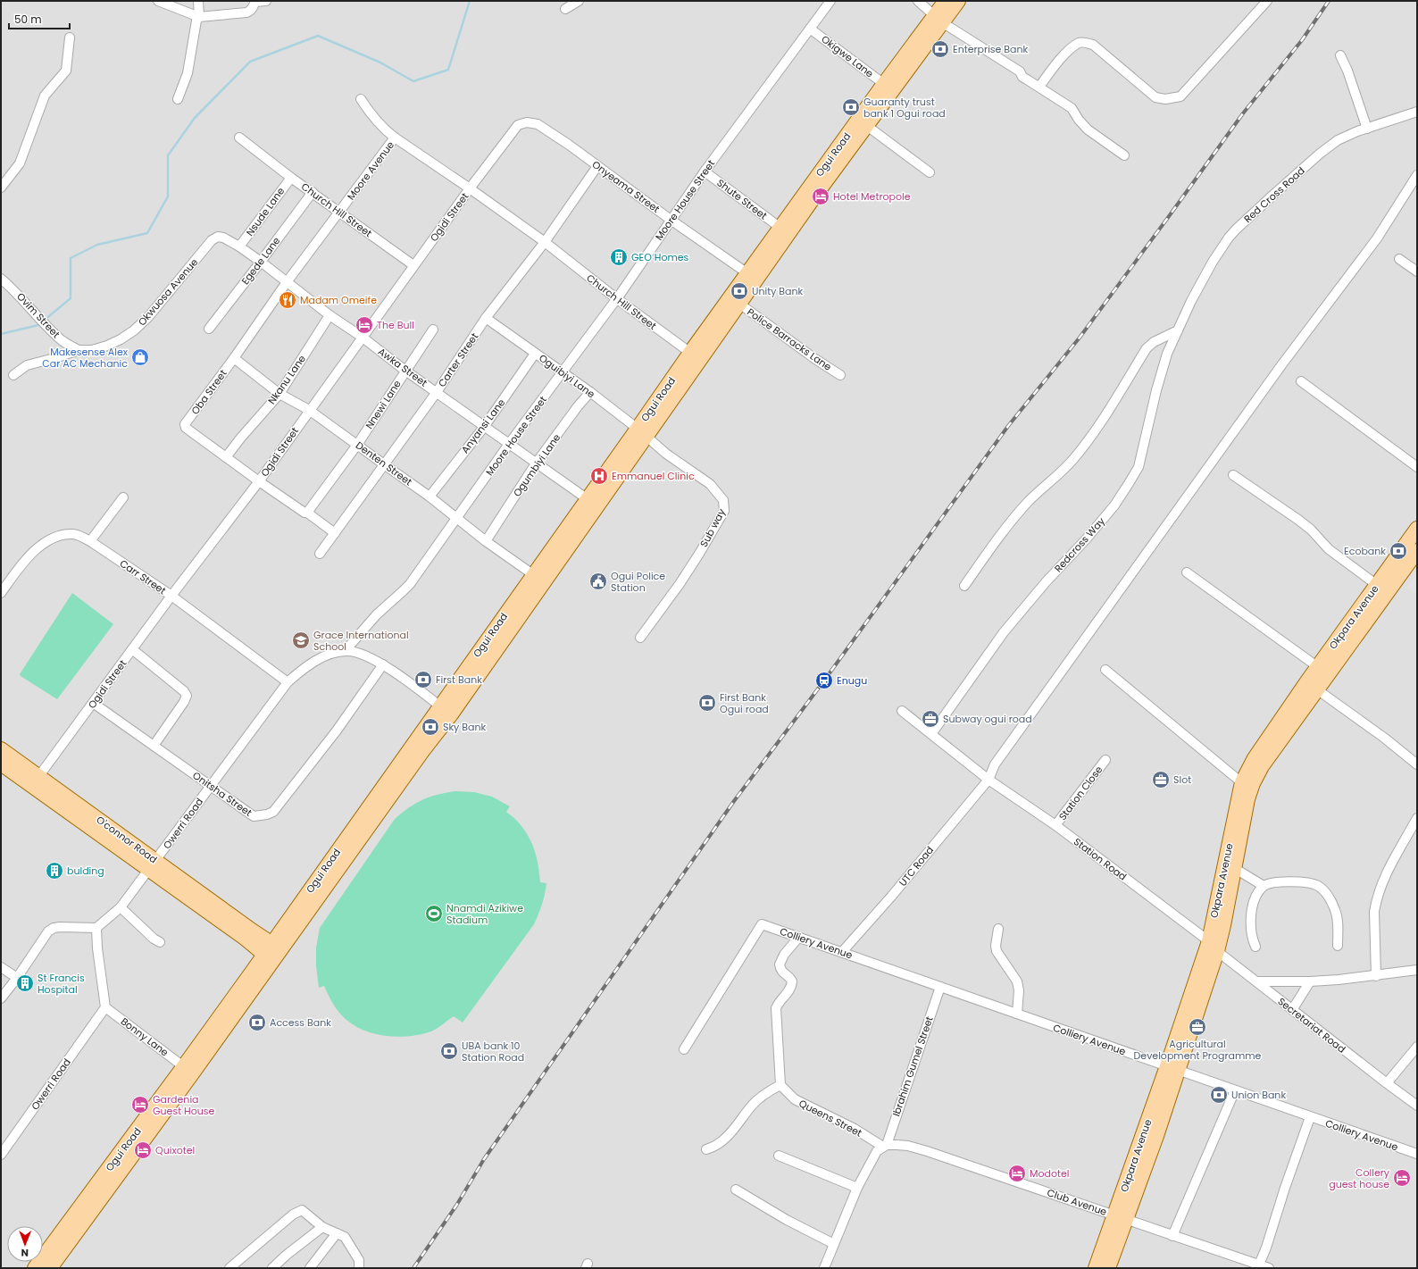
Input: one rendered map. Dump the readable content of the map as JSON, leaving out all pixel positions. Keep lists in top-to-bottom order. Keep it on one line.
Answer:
{"streets":{"main road":["Ogui Road","Okpara Avenue","O'connor Road"],"street":["Okigwe Lane","Moore Avenue","Onyeama Street","Red Cross Road","Shute Street","Moore House Street","Church Hill Street","Nsude Lane","Ogidi Street","Egede Lane","Okwuosa Avenue","Ovim Street","Police Barracks Lane","Carter Street","Awka Street","Oguibiyi Lane","Nkanu Lane","Oba Street","Nnewi Lane","Anyansi Lane","Denten Street","Ogumbiyi Lane","Sub way","Redcross Way","Carr Street","Station Close","Onitsha Street","Owerri Road","Station Road","UTC Road","Colliery Avenue","Secretariat Road","Bonny Lane","Ibrahim Gumel Street","Queens Street","Club Avenue"]},"crossings":[["Okigwe Lane","Ogui Road"],["Okigwe Lane","Moore House Street"],["Ogui Road","Onyeama Street"],["Ogui Road","Shute Street"],["Ogui Road","Church Hill Street"],["Ogui Road","Police Barracks Lane"],["Ogui Road","Awka Street"],["Ogui Road","Oguibiyi Lane"],["Ogui Road","Denten Street"],["Ogui Road","Sub way"],["Ogui Road","O'connor Road"],["Ogui Road","Bonny Lane"],["Moore Avenue","Church Hill Street"],["Moore Avenue","Ogidi Street"],["Moore Avenue","Carter Street"],["Moore Avenue","Awka Street"],["Moore Avenue","Oba Street"],["Onyeama Street","Moore House Street"],["Onyeama Street","Ogidi Street"],["Onyeama Street","Carter Street"],["Red Cross Road","Redcross Way"],["Shute Street","Moore House Street"],["Moore House Street","Church Hill Street"],["Moore House Street","Awka Street"],["Moore House Street","Oguibiyi Lane"],["Moore House Street","Denten Street"],["Church Hill Street","Nsude Lane"],["Church Hill Street","Ogidi Street"],["Church Hill Street","Egede Lane"],["Church Hill Street","Carter Street"],["Nsude Lane","Awka Street"],["Ogidi Street","Awka Street"],["Ogidi Street","Oba Street"],["Ogidi Street","Denten Street"],["Ogidi Street","Carr Street"],["Ogidi Street","Onitsha Street"],["Ogidi Street","O'connor Road"],["Egede Lane","Awka Street"],["Okwuosa Avenue","Ovim Street"],["Okwuosa Avenue","Awka Street"],["Carter Street","Awka Street"],["Carter Street","Oguibiyi Lane"],["Carter Street","Oba Street"],["Carter Street","Denten Street"],["Awka Street","Nkanu Lane"],["Awka Street","Oba Street"],["Awka Street","Nnewi Lane"],["Awka Street","Anyansi Lane"],["Awka Street","Ogumbiyi Lane"],["Oguibiyi Lane","Anyansi Lane"],["Oguibiyi Lane","Ogumbiyi Lane"],["Oguibiyi Lane","Sub way"],["Nkanu Lane","Oba Street"],["Nkanu Lane","Denten Street"],["Oba Street","Nnewi Lane"],["Oba Street","Denten Street"],["Nnewi Lane","Denten Street"],["Anyansi Lane","Denten Street"],["Denten Street","Ogumbiyi Lane"],["Redcross Way","Station Road"],["Carr Street","Owerri Road"],["Okpara Avenue","Station Road"],["Okpara Avenue","Colliery Avenue"],["Okpara Avenue","Secretariat Road"],["Okpara Avenue","Club Avenue"],["Station Close","Station Road"],["Onitsha Street","Owerri Road"],["Owerri Road","O'connor Road"],["Owerri Road","Bonny Lane"],["Station Road","UTC Road"],["Station Road","Secretariat Road"],["UTC Road","Colliery Avenue"],["Colliery Avenue","Ibrahim Gumel Street"],["Ibrahim Gumel Street","Queens Street"],["Ibrahim Gumel Street","Club Avenue"],["Queens Street","Club Avenue"]],"places":{"bank":["Enterprise Bank","Guaranty trust bank 1 Ogui road","Unity Bank","Ecobank","First Bank","First Bank Ogui road","Sky Bank","Access Bank","UBA bank 10 Station Road","Union Bank"],"hotel":["Hotel Metropole","The Bull","Gardenia Guest House","Quixotel","Modotel","Collery guest house"],"building":["GEO Homes","bulding","St Francis Hospital"],"restaurant":["Madam Omeife"],"shop":["Makesense Alex Car AC Mechanic"],"hospital":["Emmanuel Clinic"],"public building":["Ogui Police Station"],"school or university":["Grace International School"],"station":["Enugu"],"office":["Subway ogui road","Slot","Agricultural Development Programme"],"sports":["Nnamdi Azikiwe Stadium"]},"scale_bar":"50 m","north":"bottom"}
